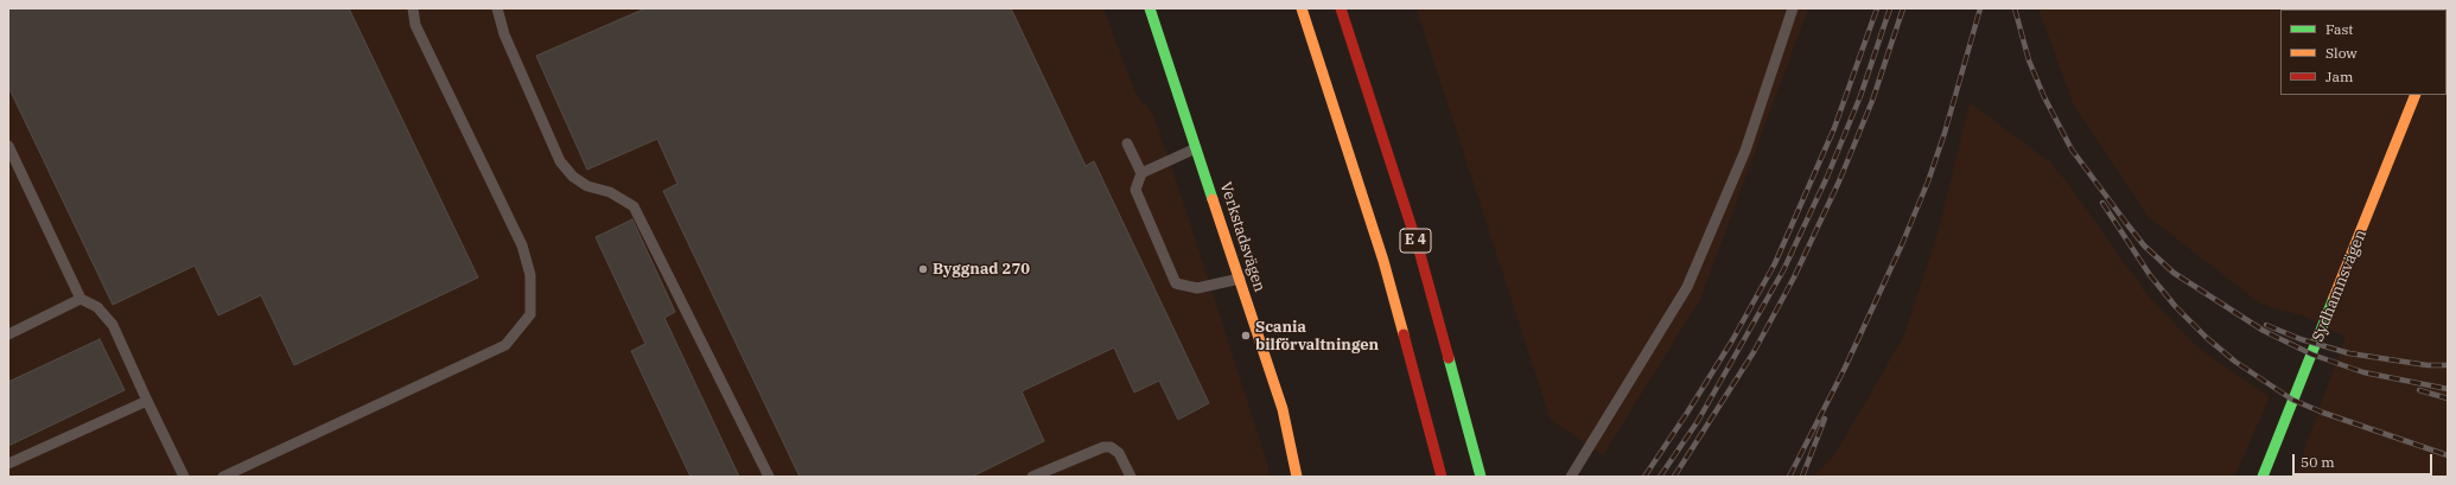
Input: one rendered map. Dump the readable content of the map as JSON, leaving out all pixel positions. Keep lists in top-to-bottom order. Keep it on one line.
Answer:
{"streets":{"main road":["Verkstadsvägen","E 4","Sydhamnsvägen"]},"places":["Byggnad 270","Scania bilförvaltningen"],"legend":["Fast","Slow","Jam"],"scale_bar":"50 m"}
